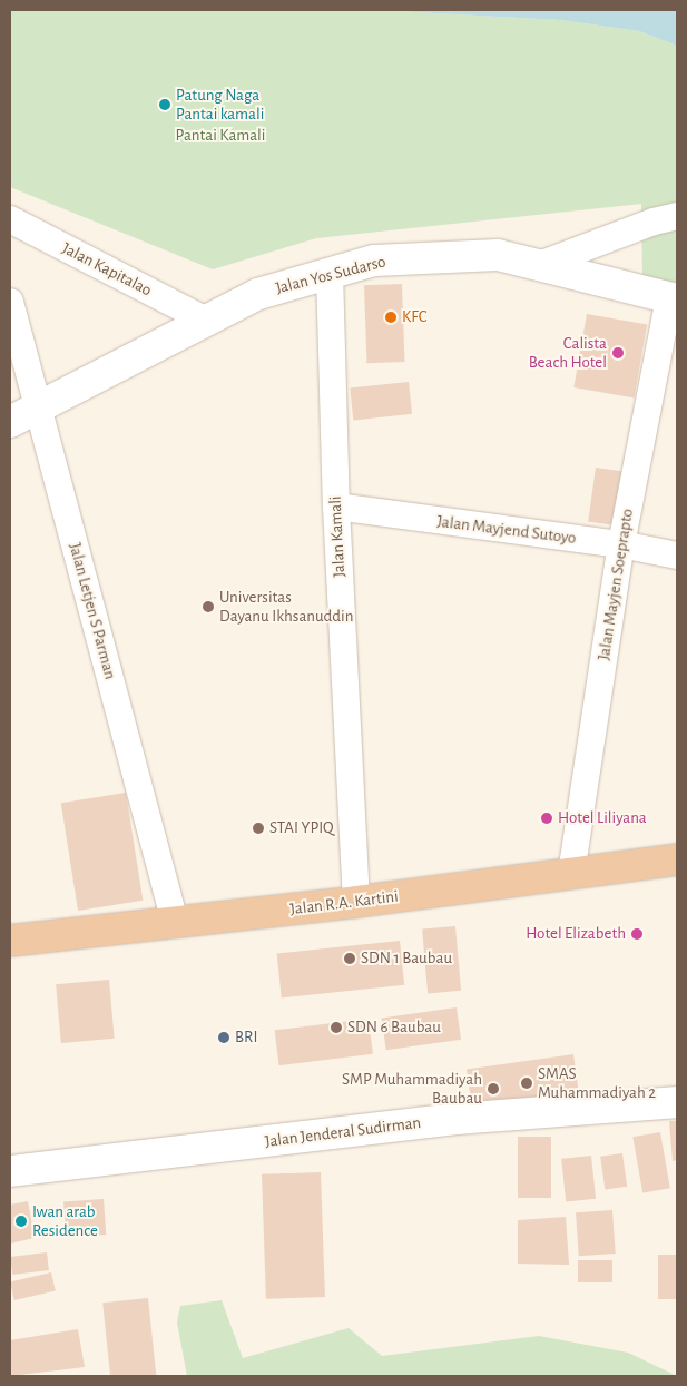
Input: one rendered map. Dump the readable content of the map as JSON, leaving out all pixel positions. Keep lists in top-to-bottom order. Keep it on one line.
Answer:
{"streets":{"highway":["Jalan R.A. Kartini"],"street":["Jalan Kapitalao","Jalan Yos Sudarso","Jalan Mayjend Sutoyo","Jalan Kamali","Jalan Mayjen Soeprapto","Jalan Letjen S Parman","Jalan Jenderal Sudirman"]},"crossings":[["Jalan Kapitalao","Jalan Yos Sudarso"],["Jalan Yos Sudarso","Jalan Kamali"],["Jalan Yos Sudarso","Jalan Mayjen Soeprapto"],["Jalan Yos Sudarso","Jalan Letjen S Parman"],["Jalan Mayjend Sutoyo","Jalan Kamali"],["Jalan Mayjend Sutoyo","Jalan Mayjen Soeprapto"],["Jalan Kamali","Jalan R.A. Kartini"],["Jalan Mayjen Soeprapto","Jalan R.A. Kartini"],["Jalan Letjen S Parman","Jalan R.A. Kartini"]],"parks":["Pantai Kamali"],"places":["Patung Naga Pantai kamali","KFC","Calista Beach Hotel","Universitas Dayanu Ikhsanuddin","Hotel Liliyana","STAI YPIQ","Hotel Elizabeth","SDN 1 Baubau","SDN 6 Baubau","BRI","SMAS Muhammadiyah 2","SMP Muhammadiyah Baubau","Iwan arab Residence"]}
